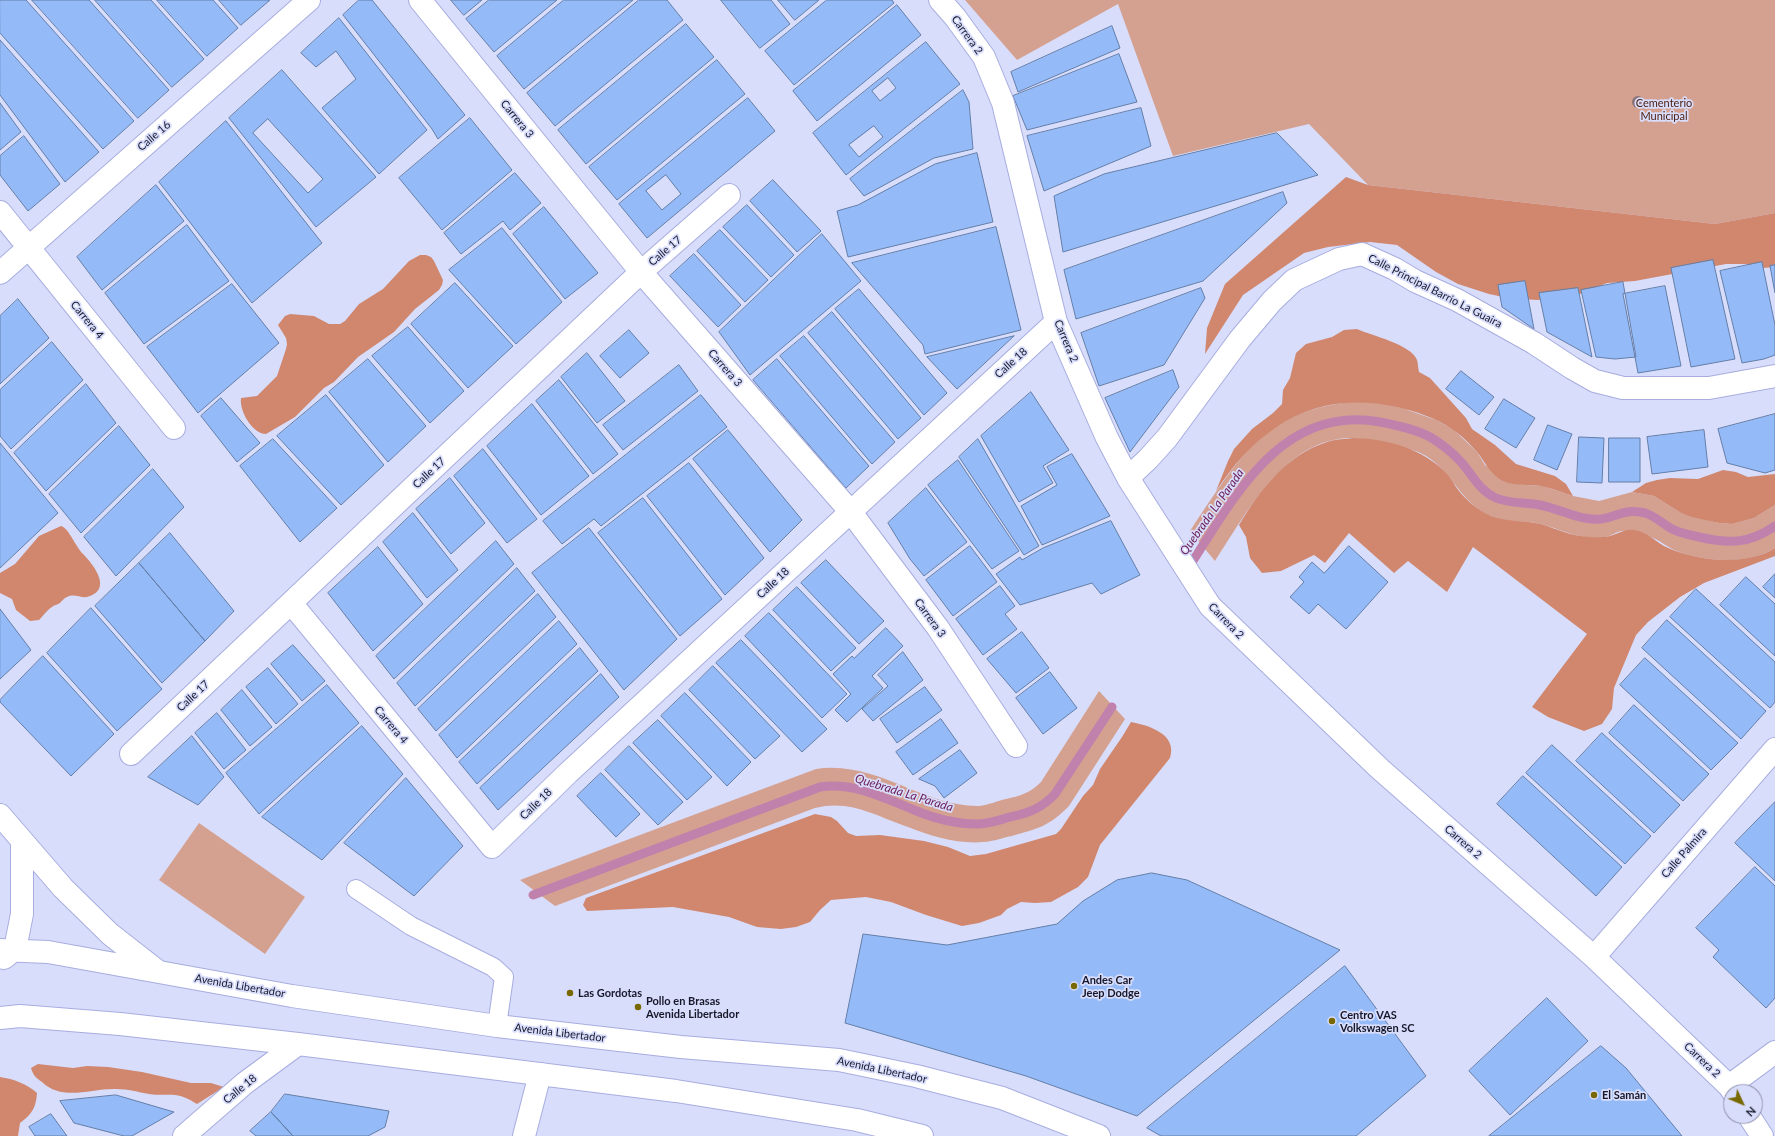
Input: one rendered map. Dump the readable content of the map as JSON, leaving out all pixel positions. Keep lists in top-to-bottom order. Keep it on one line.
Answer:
{"streets":{"street":["Carrera 2","Carrera 3","Calle 16","Calle 17","Calle Principal Barrio La Guaira","Carrera 4","Calle 18","Calle Palmira","Avenida Libertador"]},"crossings":[["Carrera 2","Calle Principal Barrio La Guaira"],["Carrera 2","Calle 18"],["Carrera 2","Calle Palmira"],["Carrera 3","Calle 17"],["Carrera 3","Calle 18"],["Calle 16","Carrera 4"],["Calle 17","Carrera 4"],["Carrera 4","Calle 18"]],"water":["Quebrada La Parada"],"parks":["Cementerio Municipal"],"places":["Andes Car Jeep Dodge","Las Gordotas","Pollo en Brasas Avenida Libertador","Centro VAS Volkswagen SC","El Samán"],"north":"bottom right"}
